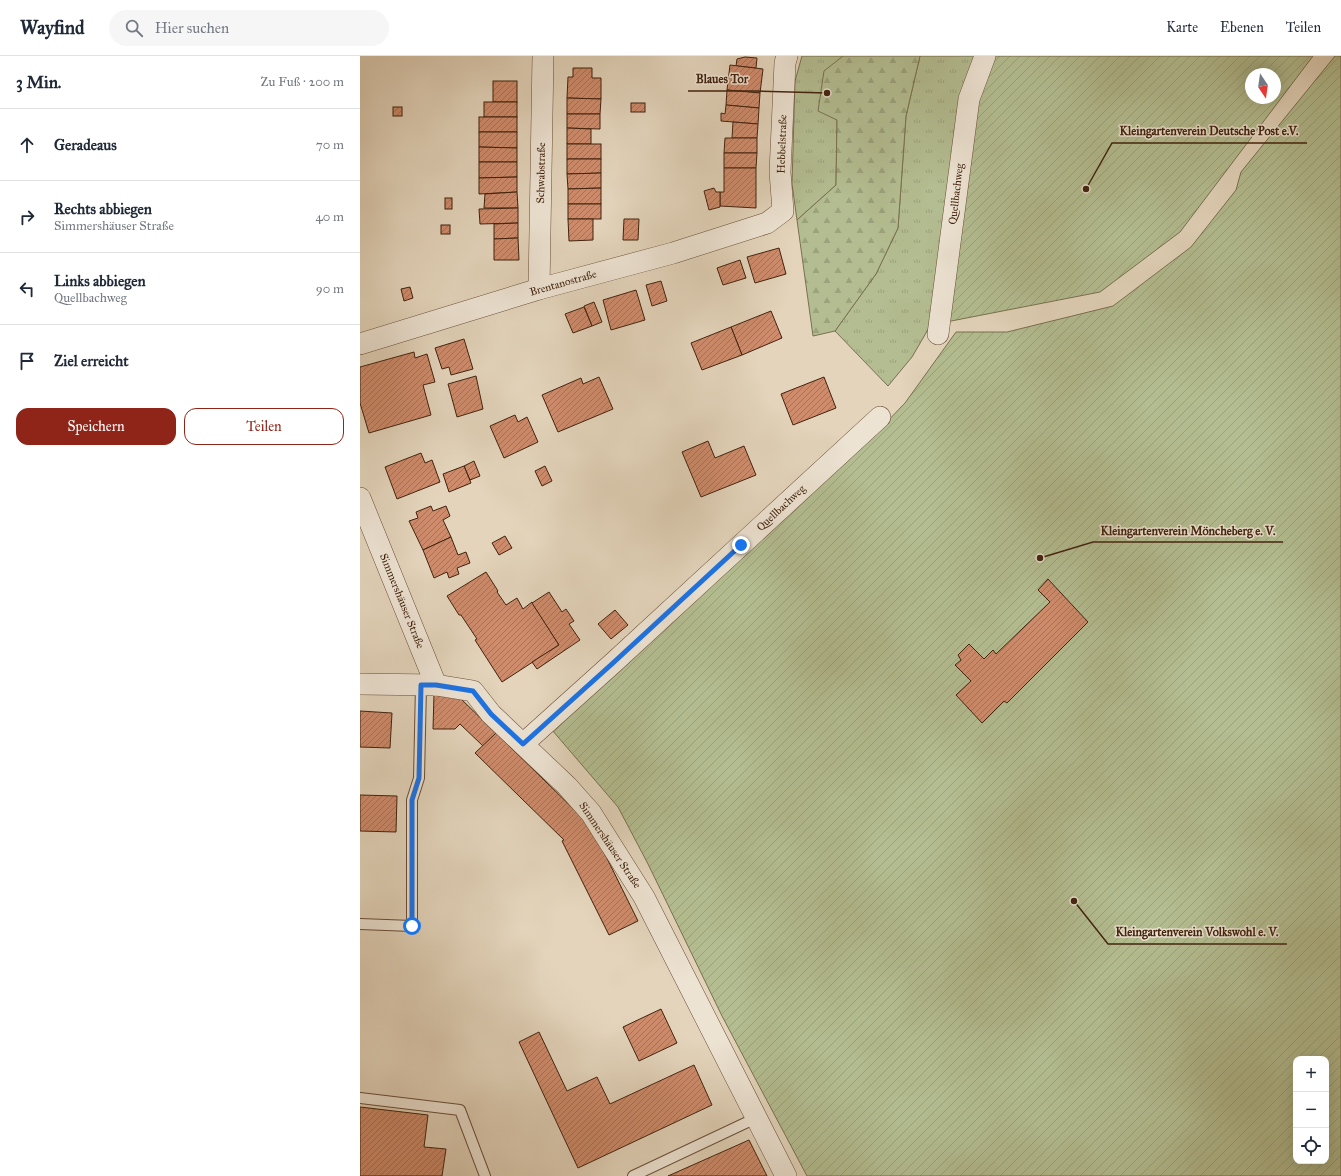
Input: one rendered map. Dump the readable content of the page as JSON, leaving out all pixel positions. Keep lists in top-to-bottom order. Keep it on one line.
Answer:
{"streets":{"street":["Hebbelstraße","Schwabstraße","Quellbachweg","Brentanostraße","Simmershäuser Straße"]},"crossings":[["Hebbelstraße","Brentanostraße"],["Schwabstraße","Brentanostraße"],["Quellbachweg","Simmershäuser Straße"]],"places":["Blaues Tor","Kleingartenverein Deutsche Post e.V.","Kleingartenverein Möncheberg e. V.","Kleingartenverein Volkswohl e. V."],"north":"bottom","page":{"header":"Wayfind","search":"Hier suchen","nav":["Karte","Ebenen","Teilen"],"heading":["3 Min.","Zu Fuß · 200 m"],"list":[["Geradeaus","70 m"],["Rechts abbiegen","Simmershäuser Straße","40 m"],["Links abbiegen","Quellbachweg","90 m"],"Ziel erreicht"],"buttons":["Speichern","Teilen"],"map_buttons":["+","−"]}}
